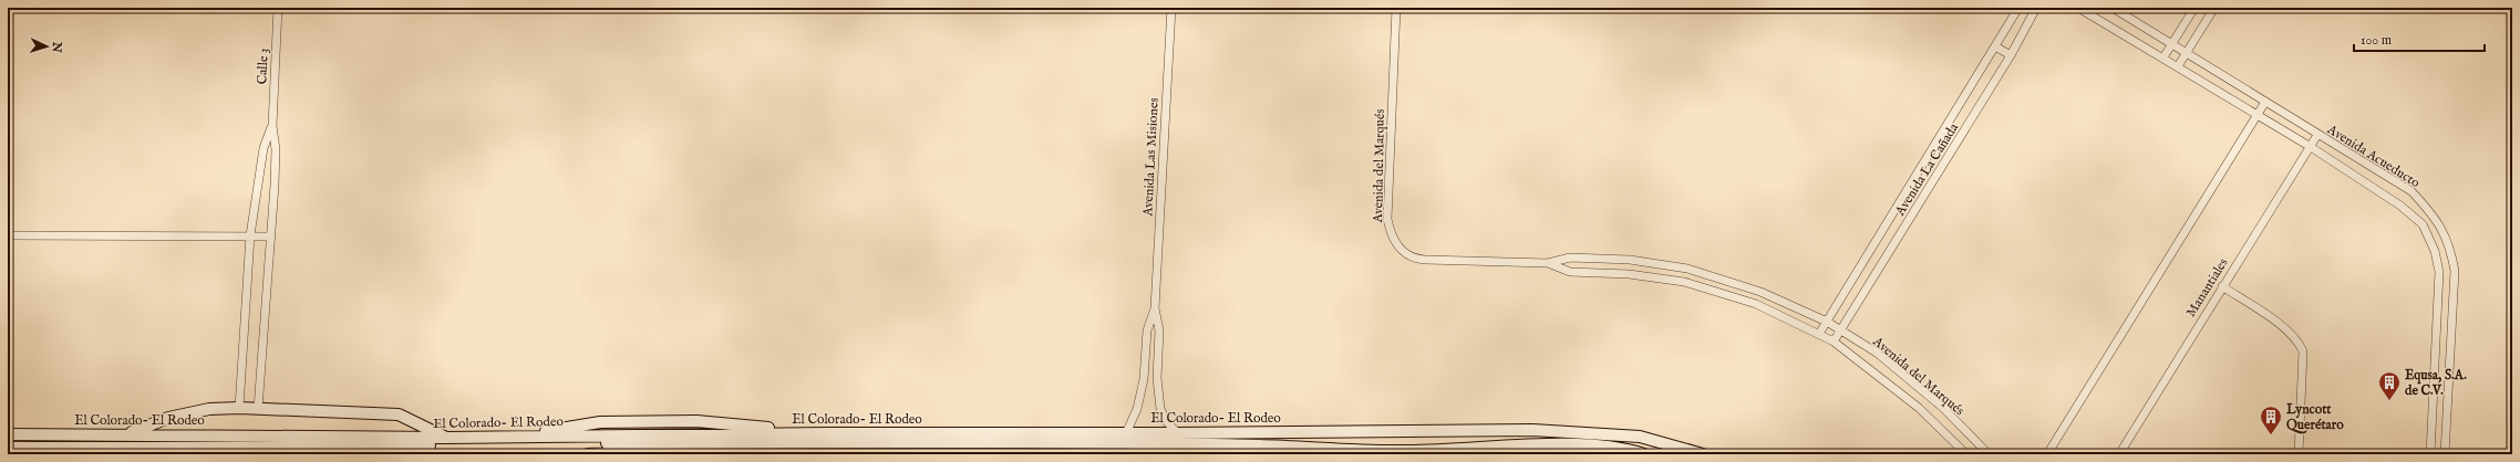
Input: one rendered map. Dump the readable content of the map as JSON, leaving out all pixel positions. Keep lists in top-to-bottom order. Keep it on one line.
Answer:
{"streets":{"main road":["El Colorado- El Rodeo"],"street":["Calle 3","Avenida Acueducto","Avenida Las Misiones","Avenida del Marqués","Avenida La Cañada","Manantiales"]},"crossings":[["Avenida Acueducto","Manantiales"],["Avenida Las Misiones","El Colorado- El Rodeo"],["Avenida del Marqués","Avenida La Cañada"]],"places":{"building":["Equsa, S.A. de C.V.","Lyncott Querétaro"]},"scale_bar":"100 m","north":"right"}
